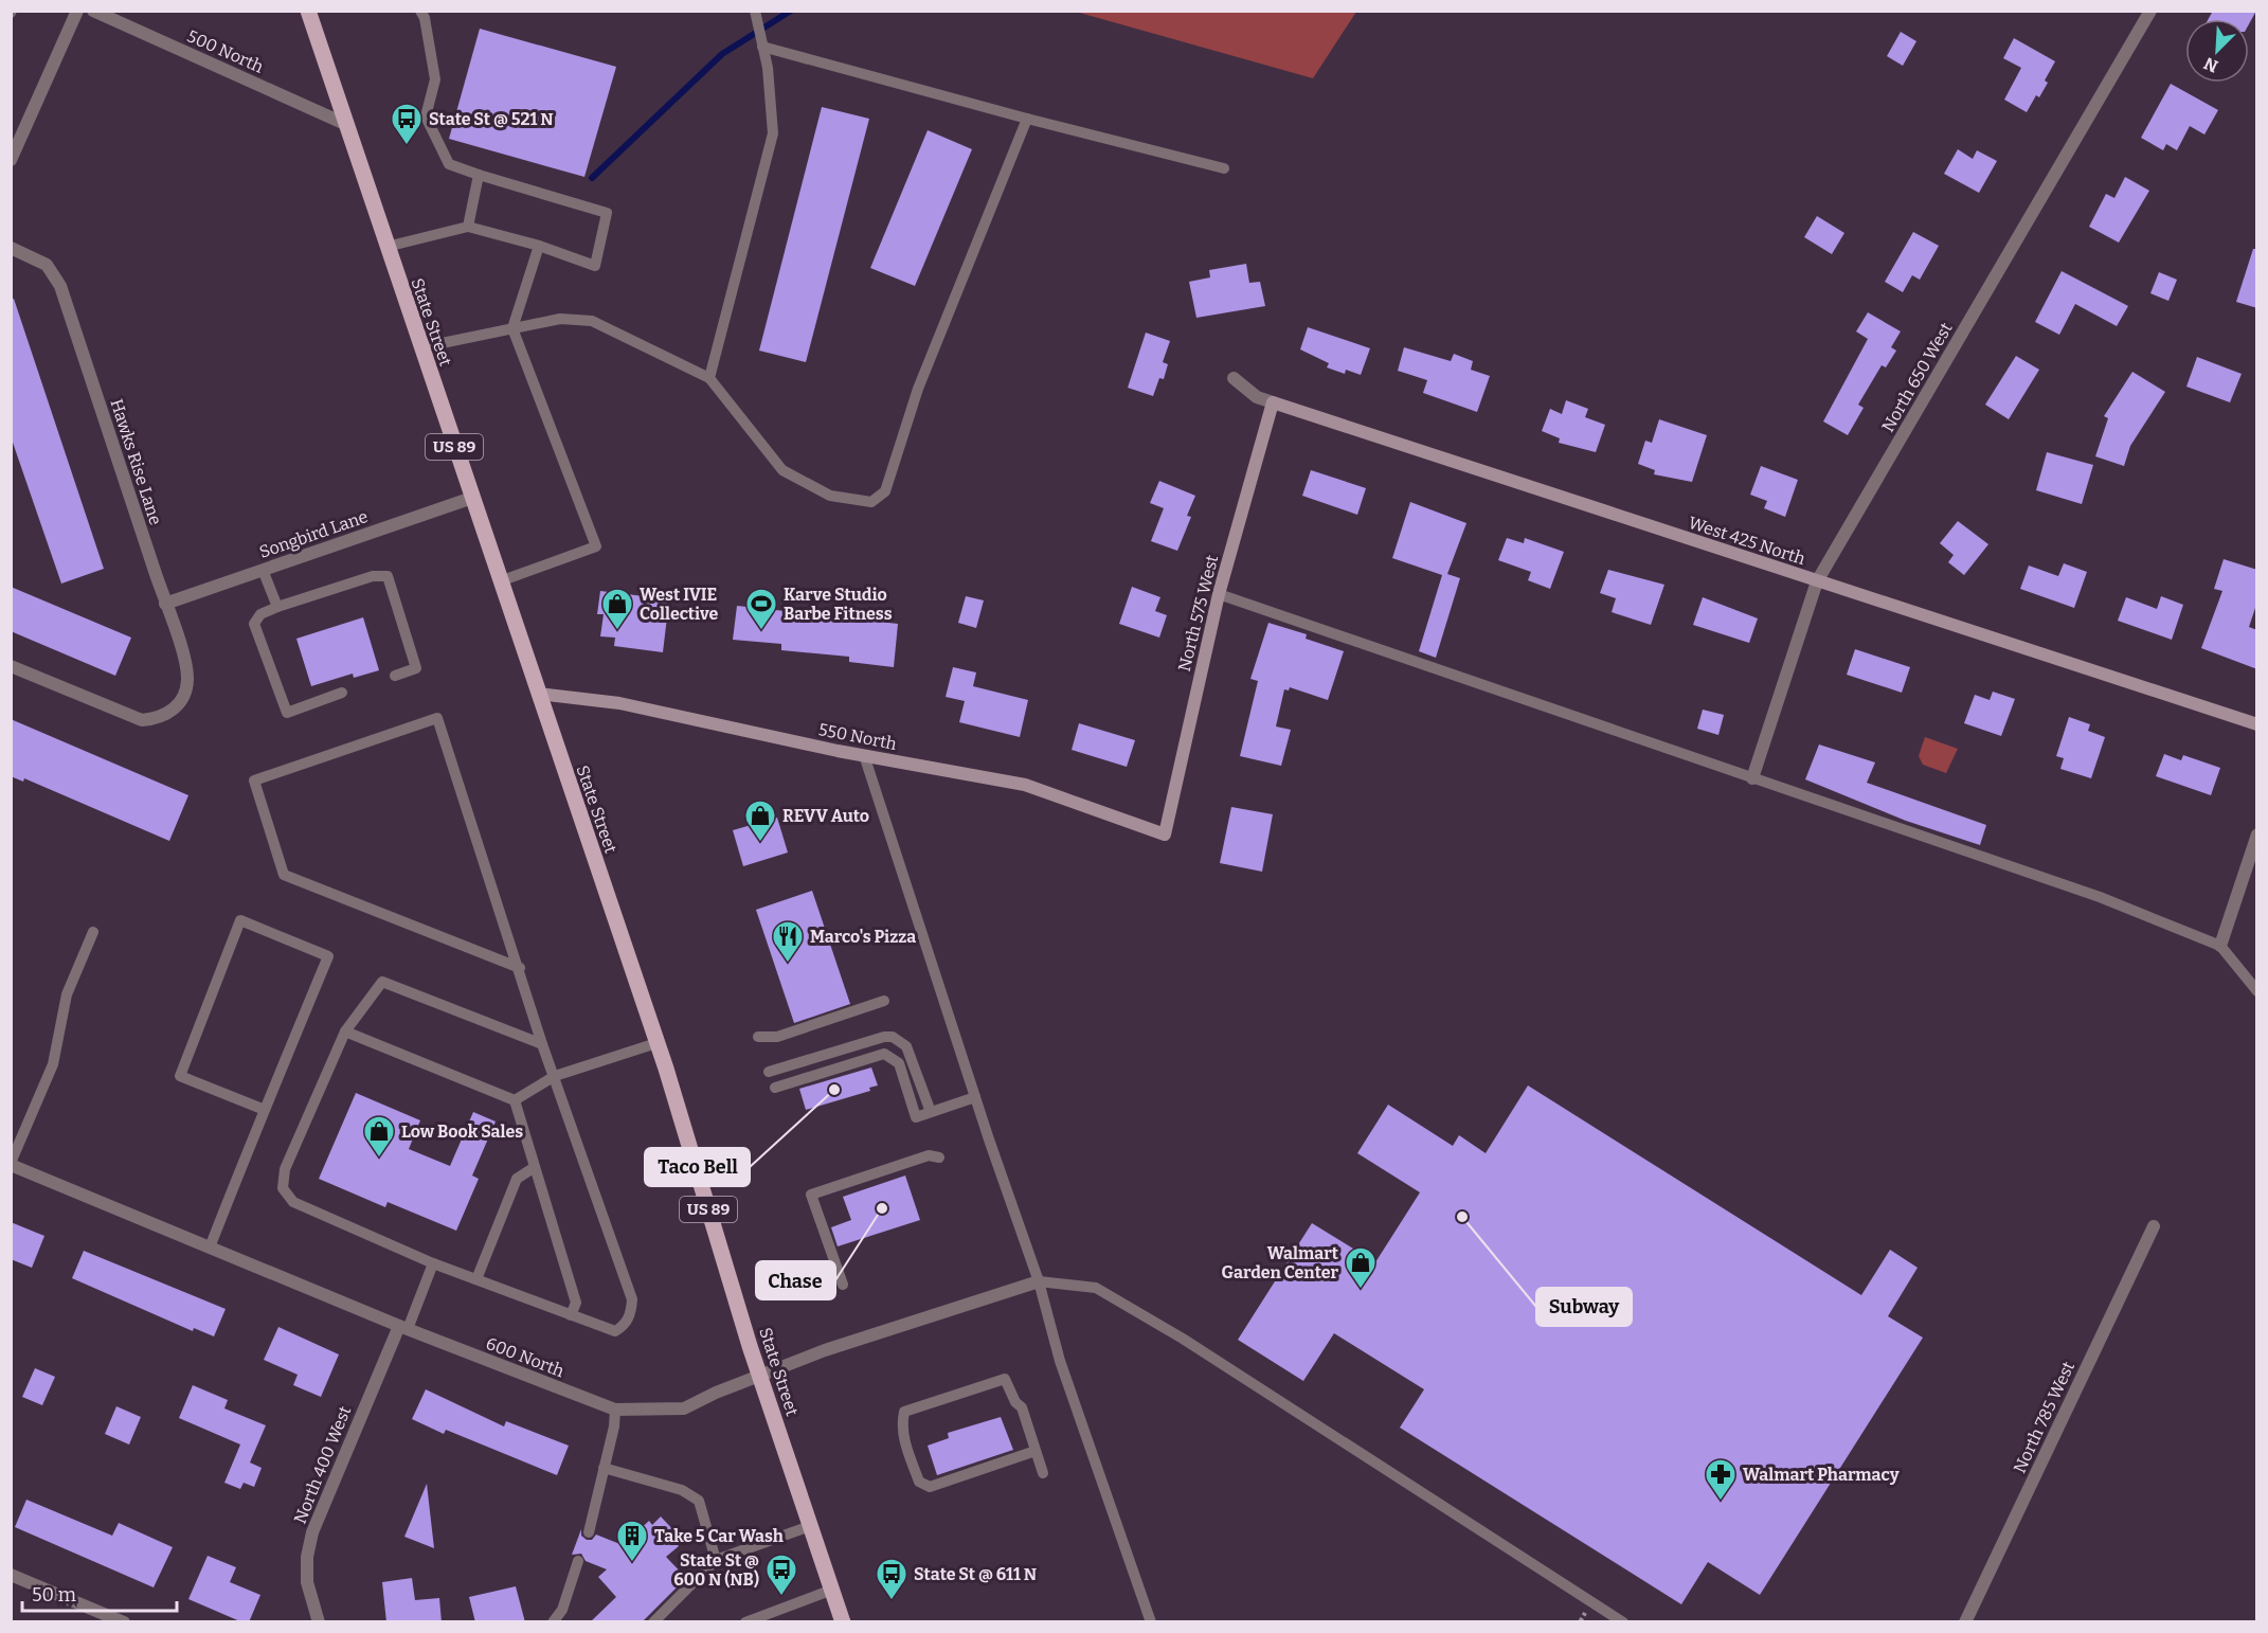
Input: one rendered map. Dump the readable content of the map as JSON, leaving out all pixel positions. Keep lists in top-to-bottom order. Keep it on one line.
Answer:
{"streets":{"main road":["State Street","US 89"],"street":["500 North","North 650 West","Hawks Rise Lane","Songbird Lane","West 425 North","North 575 West","550 North","600 North","North 785 West","North 400 West"]},"crossings":[["500 North","State Street"],["State Street","Songbird Lane"],["State Street","550 North"],["State Street","600 North"],["North 650 West","West 425 North"],["Hawks Rise Lane","Songbird Lane"],["West 425 North","North 575 West"],["North 575 West","550 North"],["600 North","North 400 West"]],"places":{"bus stop":["State St @ 521 N","State St @ 600 N (NB)","State St @ 611 N"],"shop":["West IVIE Collective","REVV Auto","Low Book Sales","Walmart Garden Center"],"sports":["Karve Studio Barbe Fitness"],"restaurant":["Marco's Pizza"],"other":["Taco Bell","Chase","Subway"],"pharmacy":["Walmart Pharmacy"],"building":["Take 5 Car Wash"]},"scale_bar":"50 m","north":"bottom left"}
